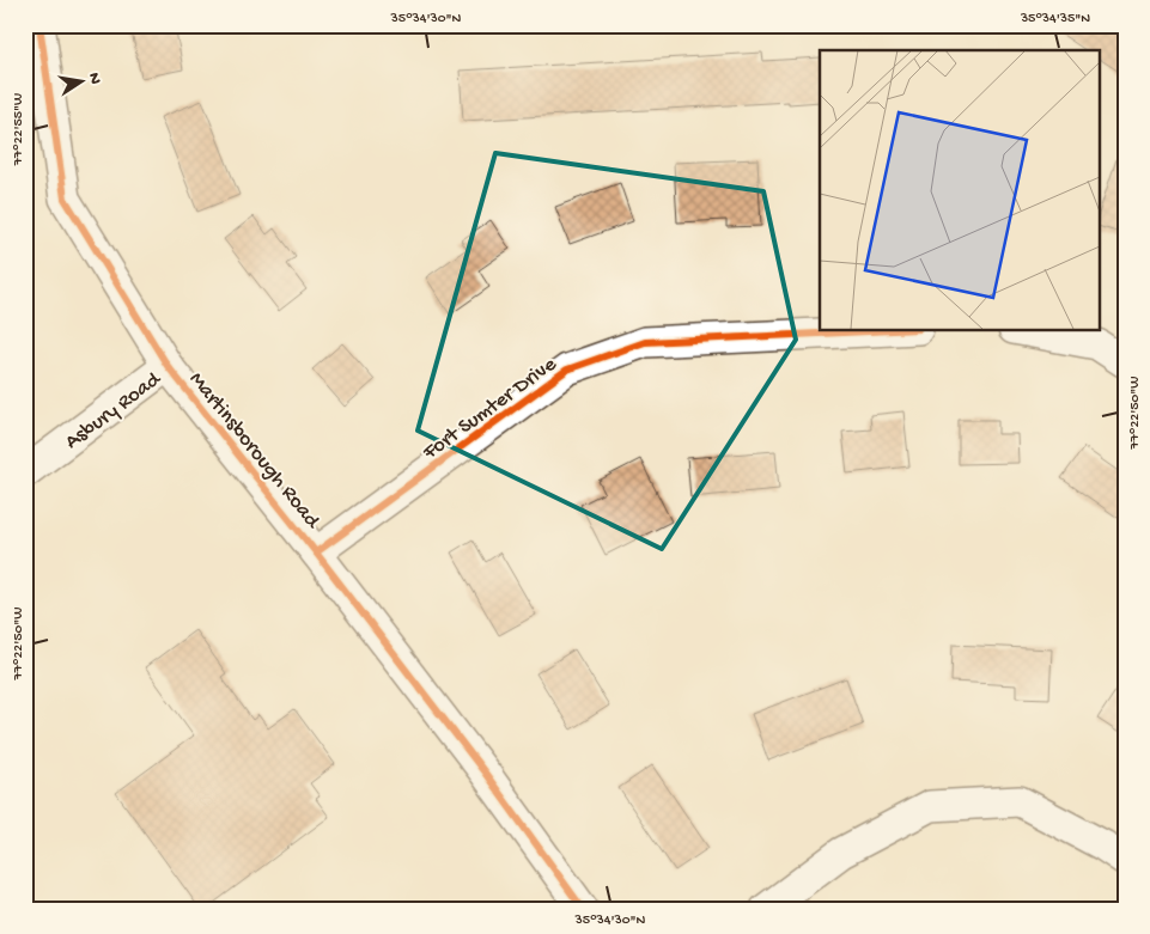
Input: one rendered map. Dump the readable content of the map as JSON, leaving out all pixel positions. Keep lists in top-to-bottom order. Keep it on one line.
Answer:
{"streets":{"street":["Fort Sumter Drive","Asbury Road","Martinsborough Road"]},"crossings":[["Fort Sumter Drive","Martinsborough Road"],["Asbury Road","Martinsborough Road"]],"north":"right","coordinates":["35°34'30\"N","35°34'35\"N","77°22'55\"W","77°22'50\"W"]}
